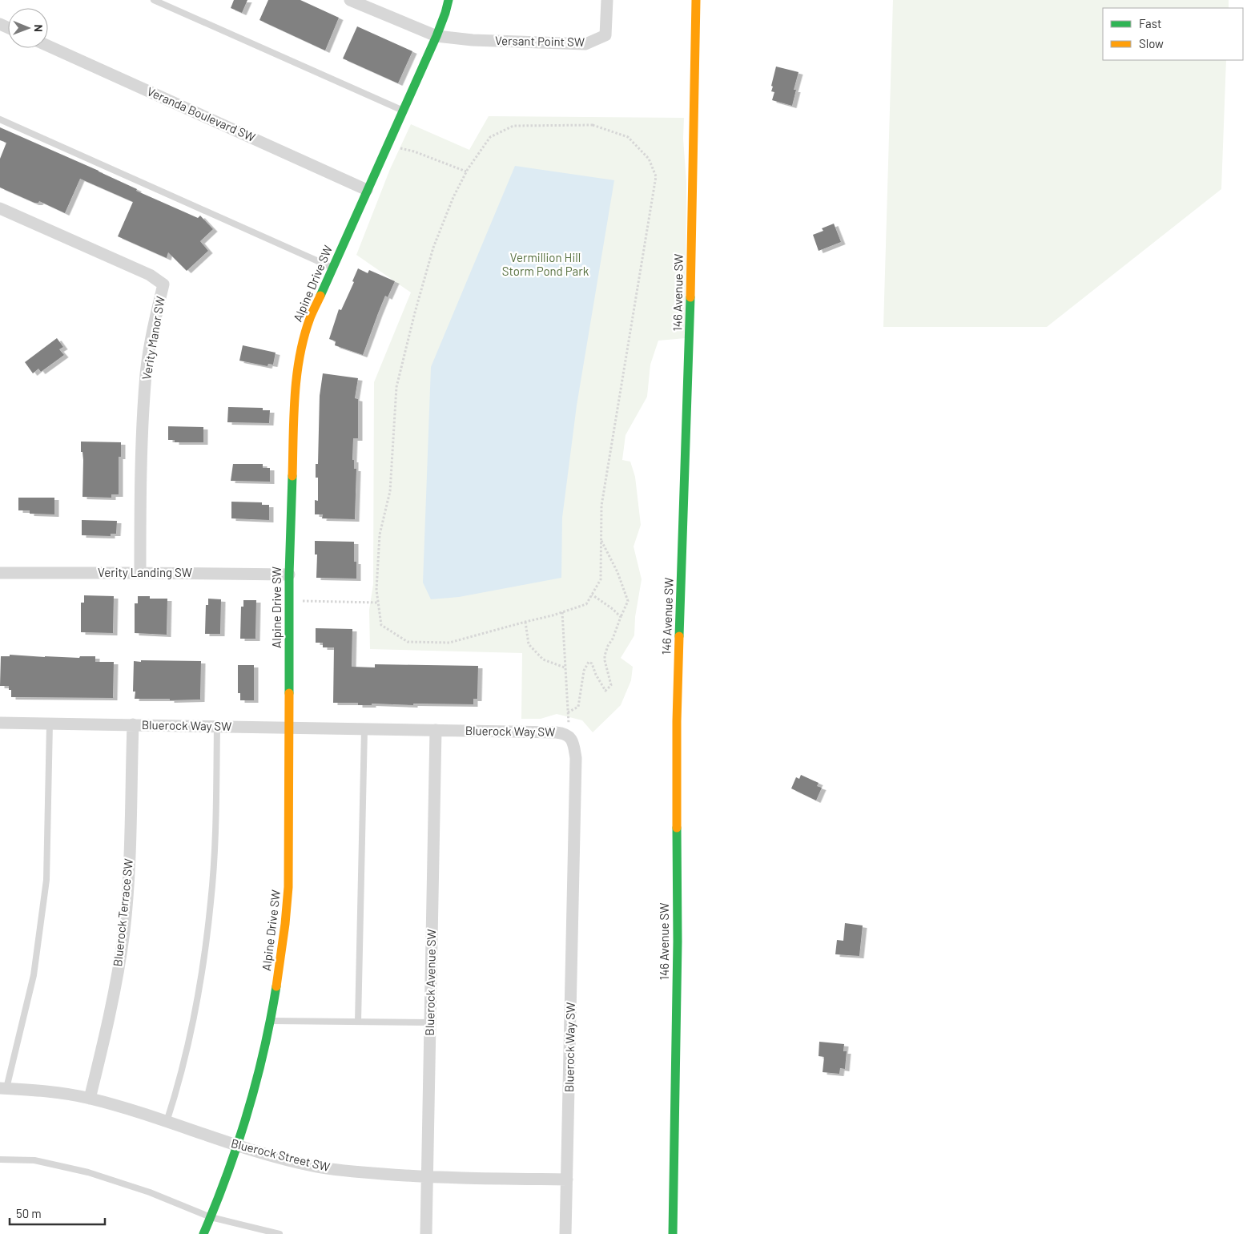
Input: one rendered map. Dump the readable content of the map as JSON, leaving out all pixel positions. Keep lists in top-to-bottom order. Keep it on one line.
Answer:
{"streets":{"street":["Versant Point SW","Veranda Boulevard SW","Alpine Drive SW","146 Avenue SW","Verity Manor SW","Verity Landing SW","Bluerock Way SW","Bluerock Terrace SW","Bluerock Avenue SW","Bluerock Street SW"]},"crossings":[["Versant Point SW","Alpine Drive SW"],["Veranda Boulevard SW","Alpine Drive SW"],["Alpine Drive SW","Verity Landing SW"],["Alpine Drive SW","Bluerock Way SW"],["Alpine Drive SW","Bluerock Street SW"],["Verity Manor SW","Verity Landing SW"],["Bluerock Way SW","Bluerock Terrace SW"],["Bluerock Way SW","Bluerock Avenue SW"],["Bluerock Way SW","Bluerock Street SW"],["Bluerock Terrace SW","Bluerock Street SW"],["Bluerock Avenue SW","Bluerock Street SW"]],"parks":["Vermillion Hill Storm Pond Park"],"legend":["Fast","Slow"],"scale_bar":"50 m","north":"right"}
